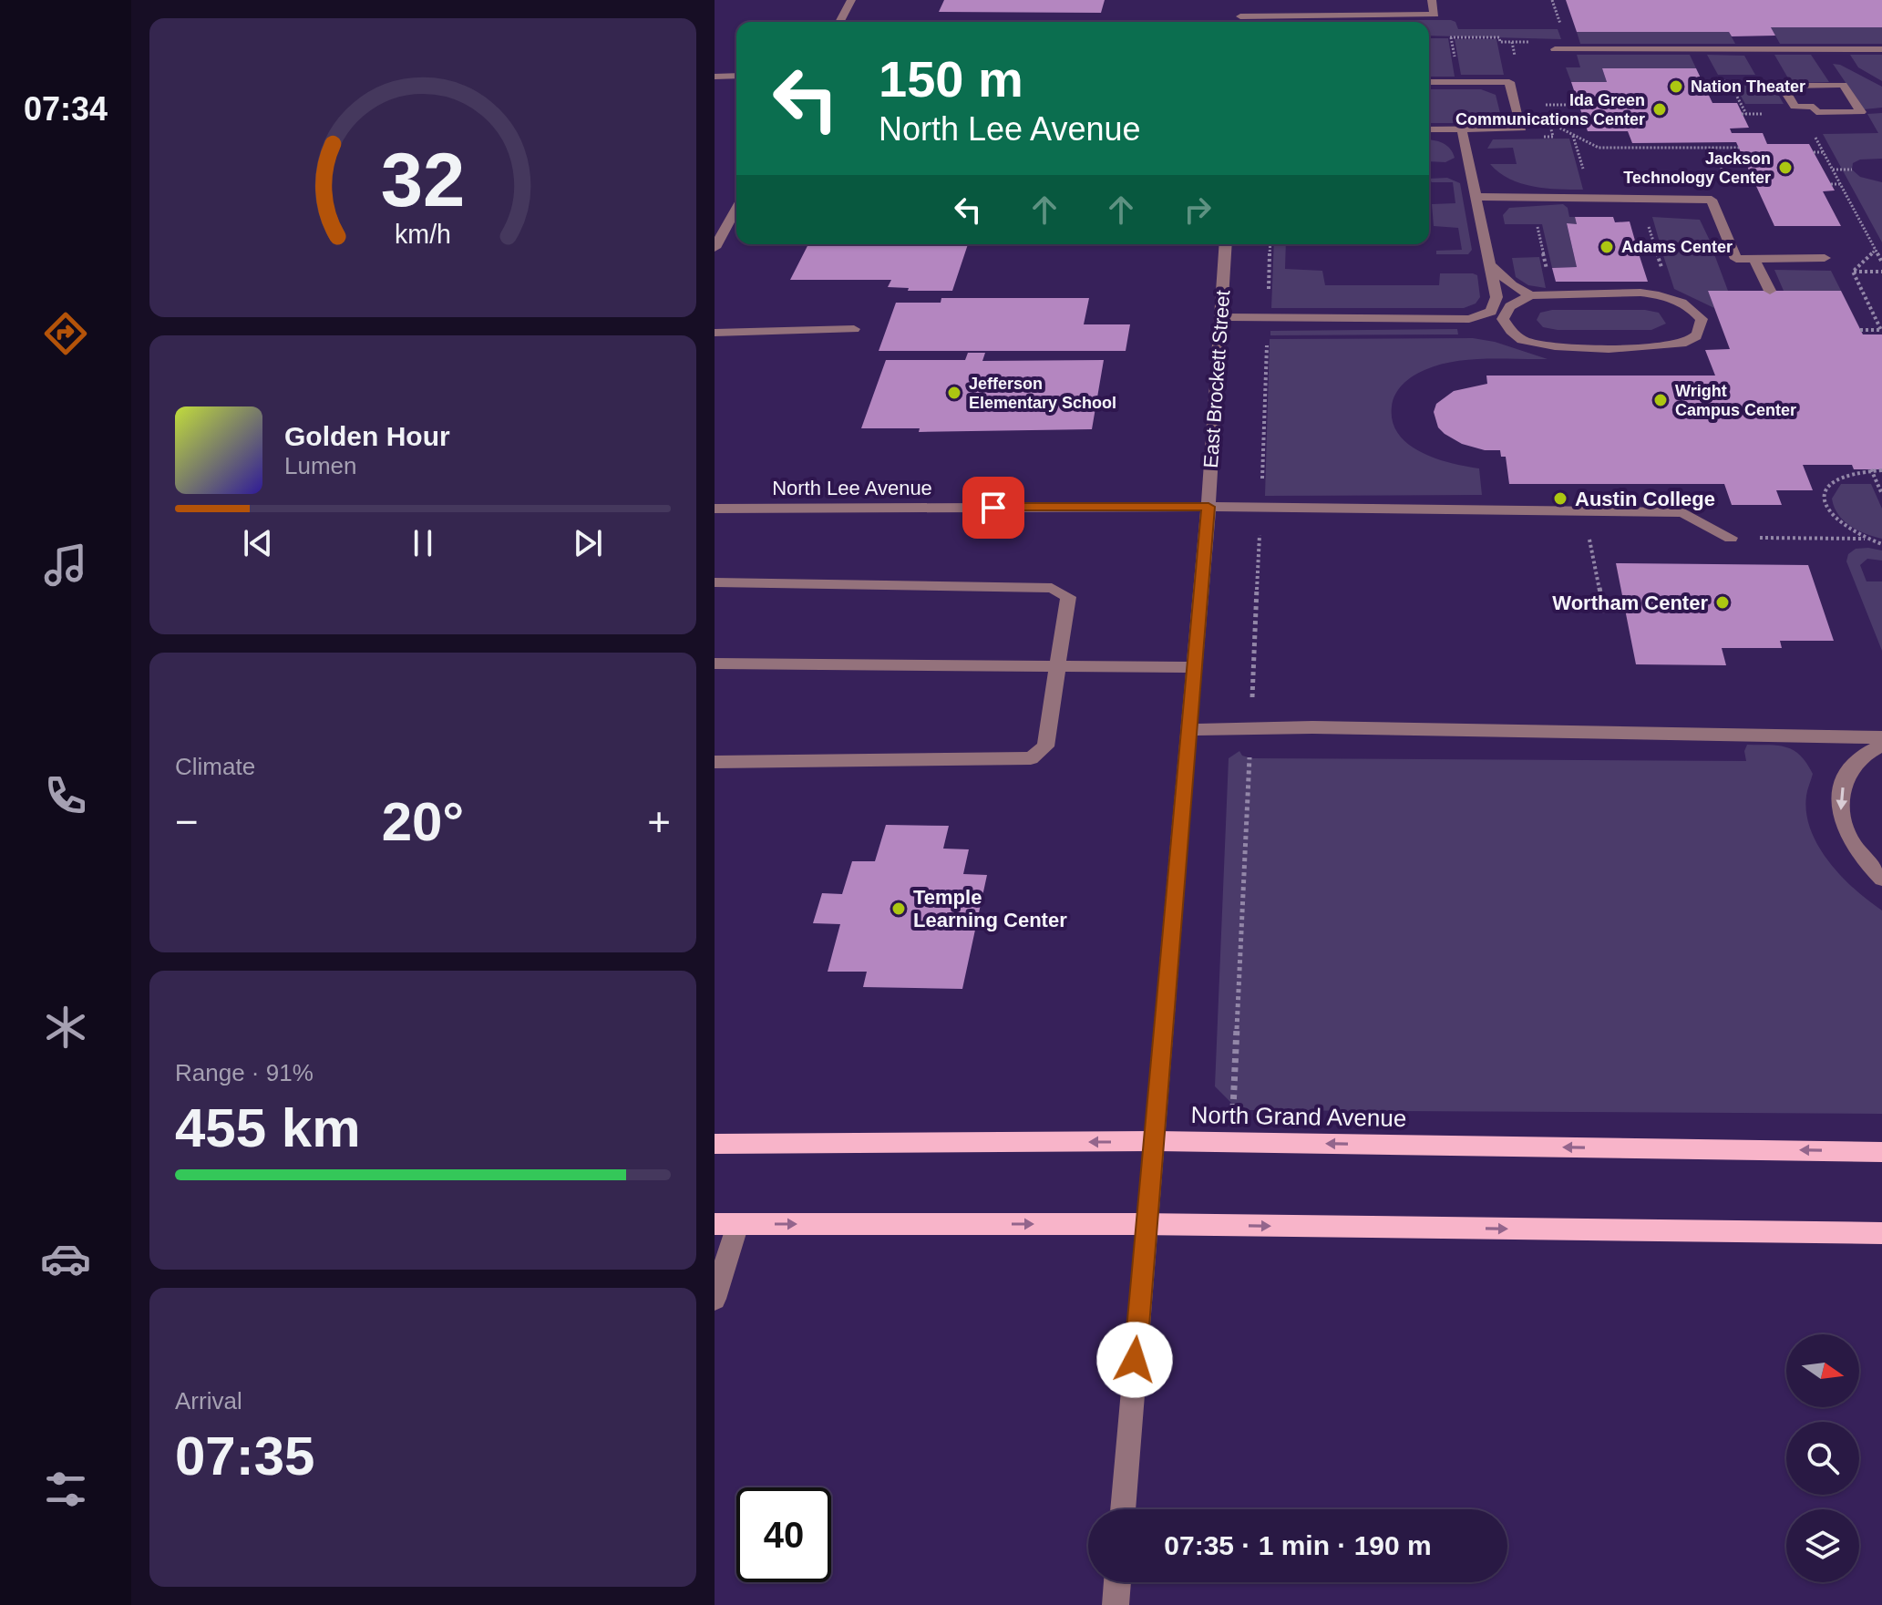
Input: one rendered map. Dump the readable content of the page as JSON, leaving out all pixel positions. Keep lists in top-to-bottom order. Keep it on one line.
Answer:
{"streets":{"main road":["North Grand Avenue"],"street":["East Brockett Street","North Lee Avenue"]},"crossings":[["East Brockett Street","North Lee Avenue"],["East Brockett Street","North Grand Avenue"]],"places":["Nation Theater","Ida Green Communications Center","Jackson Technology Center","Adams Center","Jefferson Elementary School","Wright Campus Center","Austin College","Wortham Center","Temple Learning Center"],"north":"right","page":{"tabs":"07:34","turn":["150 m","North Lee Avenue"],"song":["Golden Hour","Lumen"],"tile":["Climate",["Range · 91%","455 km"],["Arrival","07:35"]],"heat":["−","20°","+"],"limit":"40","trip":"07:35 · 1 min · 190 m","gauge":["32","km/h"]}}
